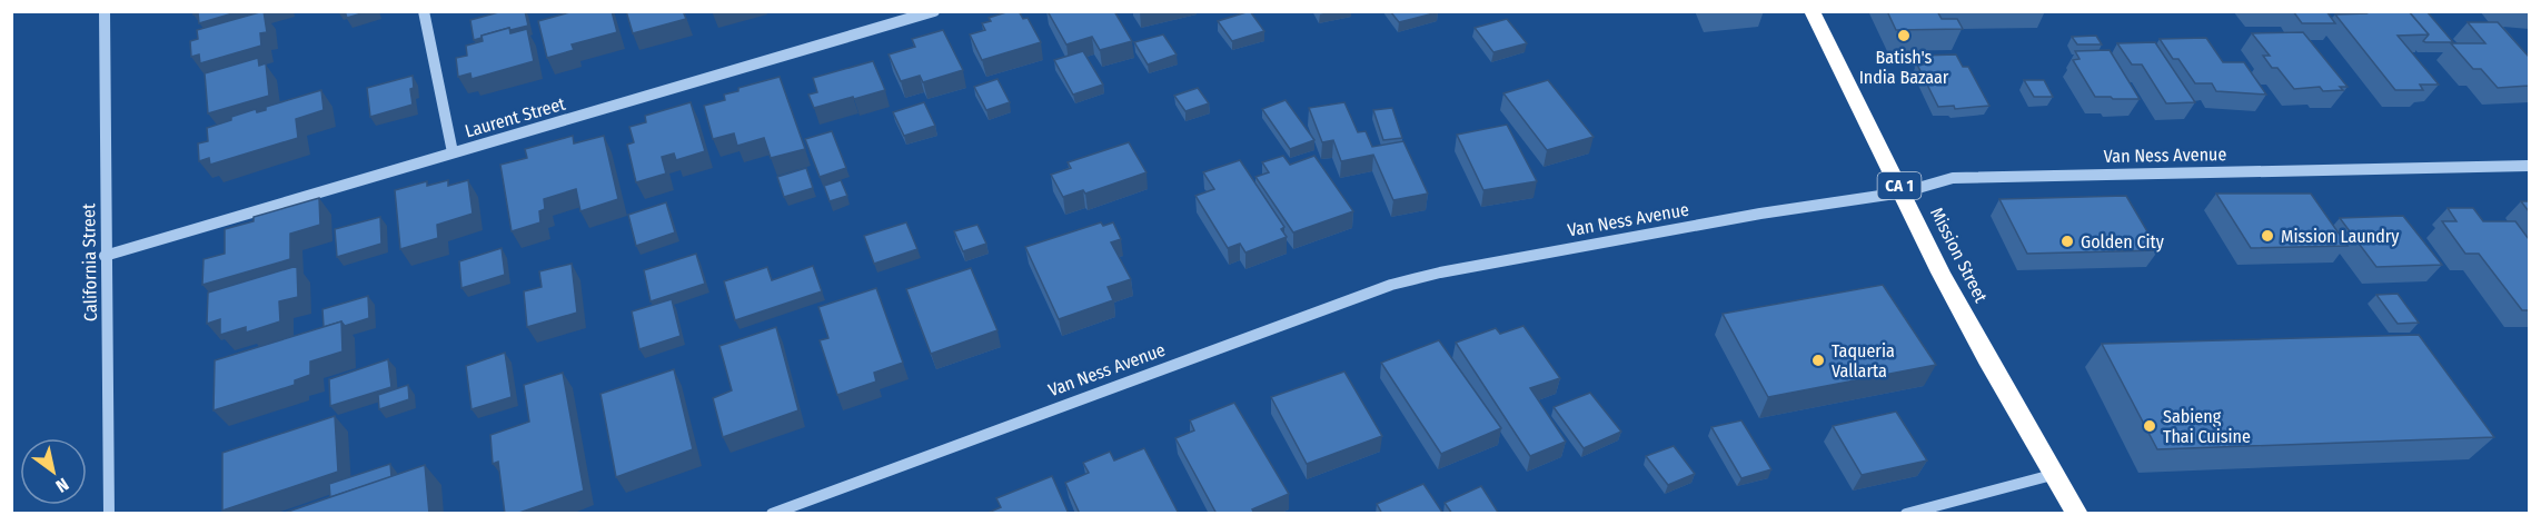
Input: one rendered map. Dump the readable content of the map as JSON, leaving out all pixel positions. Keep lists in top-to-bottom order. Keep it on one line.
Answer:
{"streets":{"highway":["CA 1","Mission Street"],"street":["Laurent Street","Van Ness Avenue","California Street"]},"crossings":[["Laurent Street","California Street"],["Van Ness Avenue","Mission Street"]],"places":["Batish's India Bazaar","Mission Laundry","Golden City","Taqueria Vallarta","Sabieng Thai Cuisine"],"north":"bottom right"}
